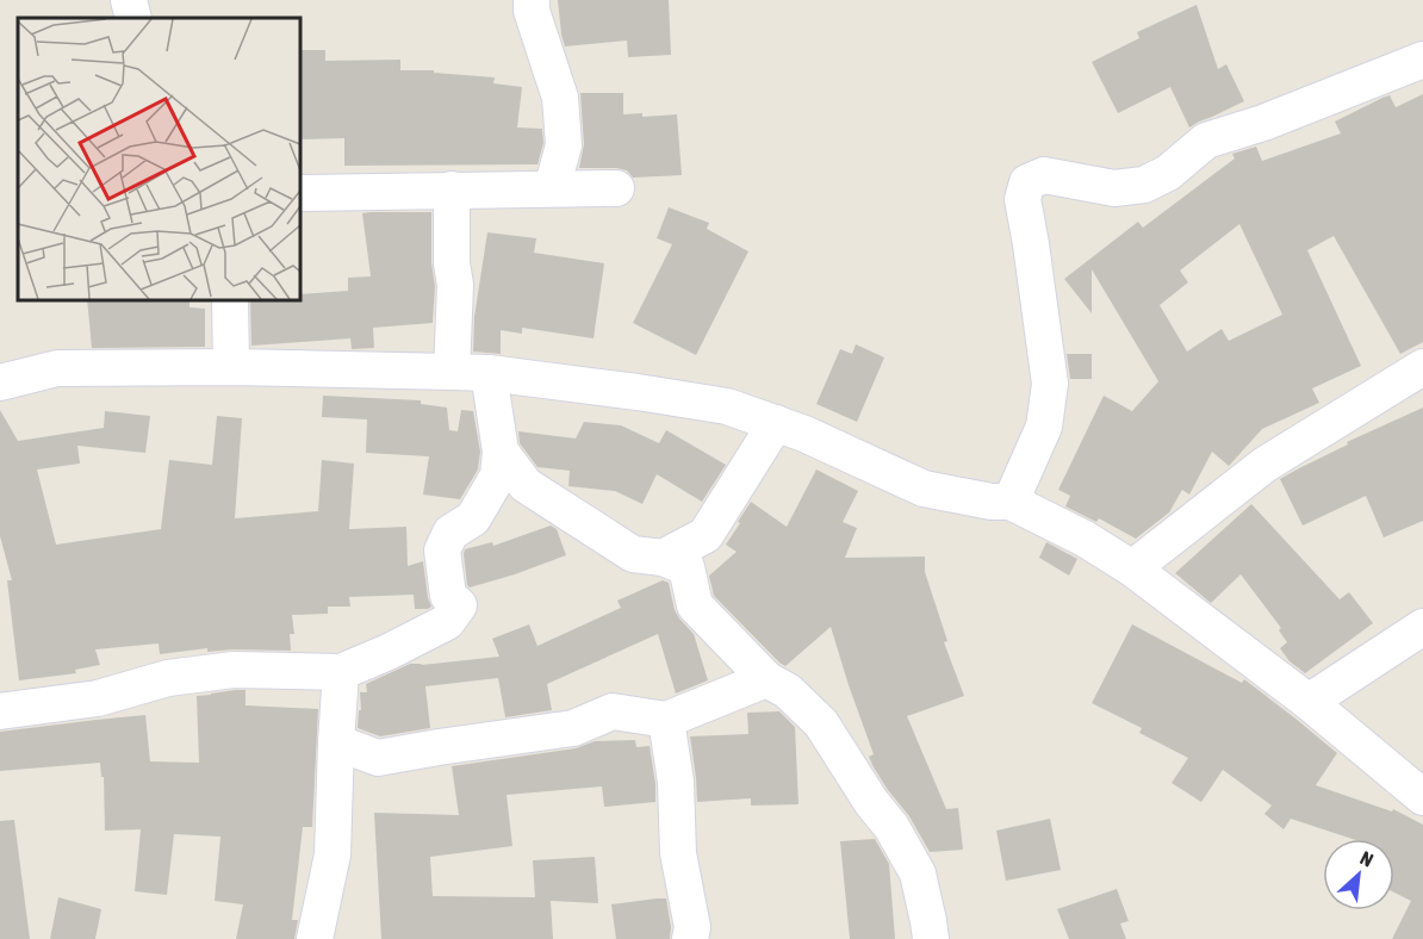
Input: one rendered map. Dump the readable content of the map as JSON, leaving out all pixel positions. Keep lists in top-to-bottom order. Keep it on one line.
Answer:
{"north":"top right"}
